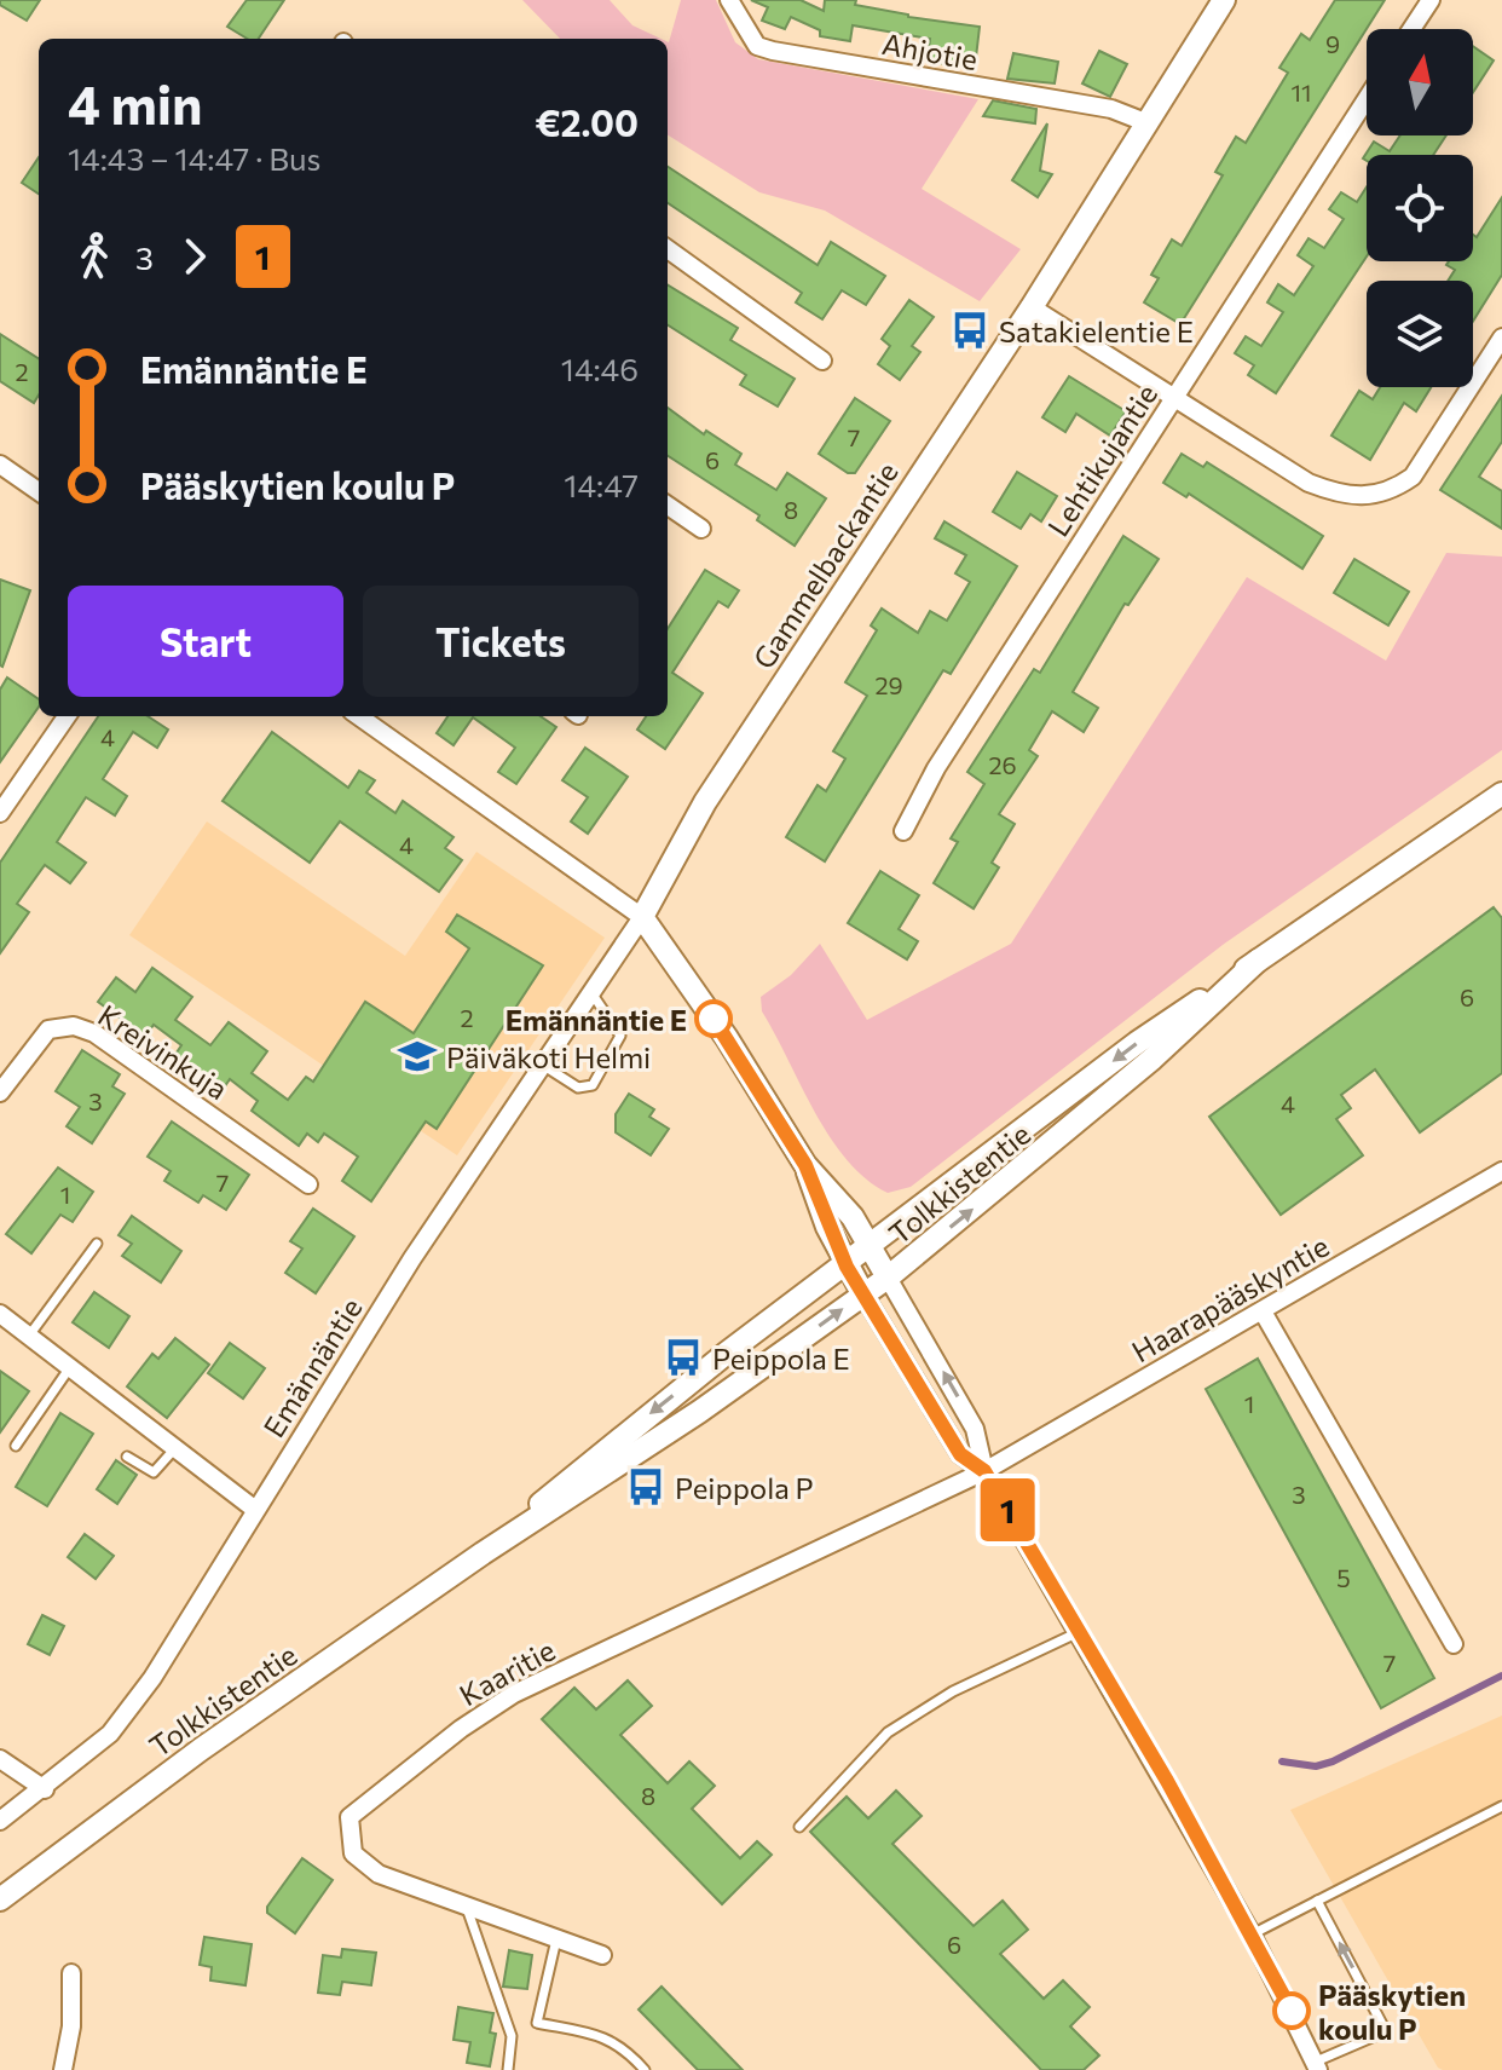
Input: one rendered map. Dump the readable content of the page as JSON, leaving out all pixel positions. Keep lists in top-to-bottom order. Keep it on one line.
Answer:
{"streets":{"street":["Ahjotie","Lehtikujantie","Gammelbackantie","Kreivinkuja","Tolkkistentie","Haarapääskyntie","Emännäntie","Kaaritie"]},"crossings":[["Ahjotie","Gammelbackantie"],["Gammelbackantie","Emännäntie"],["Haarapääskyntie","Kaaritie"]],"places":{"bus stop":["Satakielentie E","Peippola E","Peippola P"],"other":["Emännäntie E","Pääskytien koulu P"],"school or university":["Päiväkoti Helmi"]},"lines":["bus line 1"],"house_numbers":["9","11","2","7","6","8","29","4","26","4","6","2","3","4","7","1","1","3","5","7","8","6"],"north":"top","page":{"on_map":"1","heading":["4 min","14:43 – 14:47 · Bus","€2.00"],"legs":["3","1"],"list":[{"name":"Emännäntie E","value":"14:46"},{"name":"Pääskytien koulu P","value":"14:47"}],"buttons":["Start","Tickets"]}}
